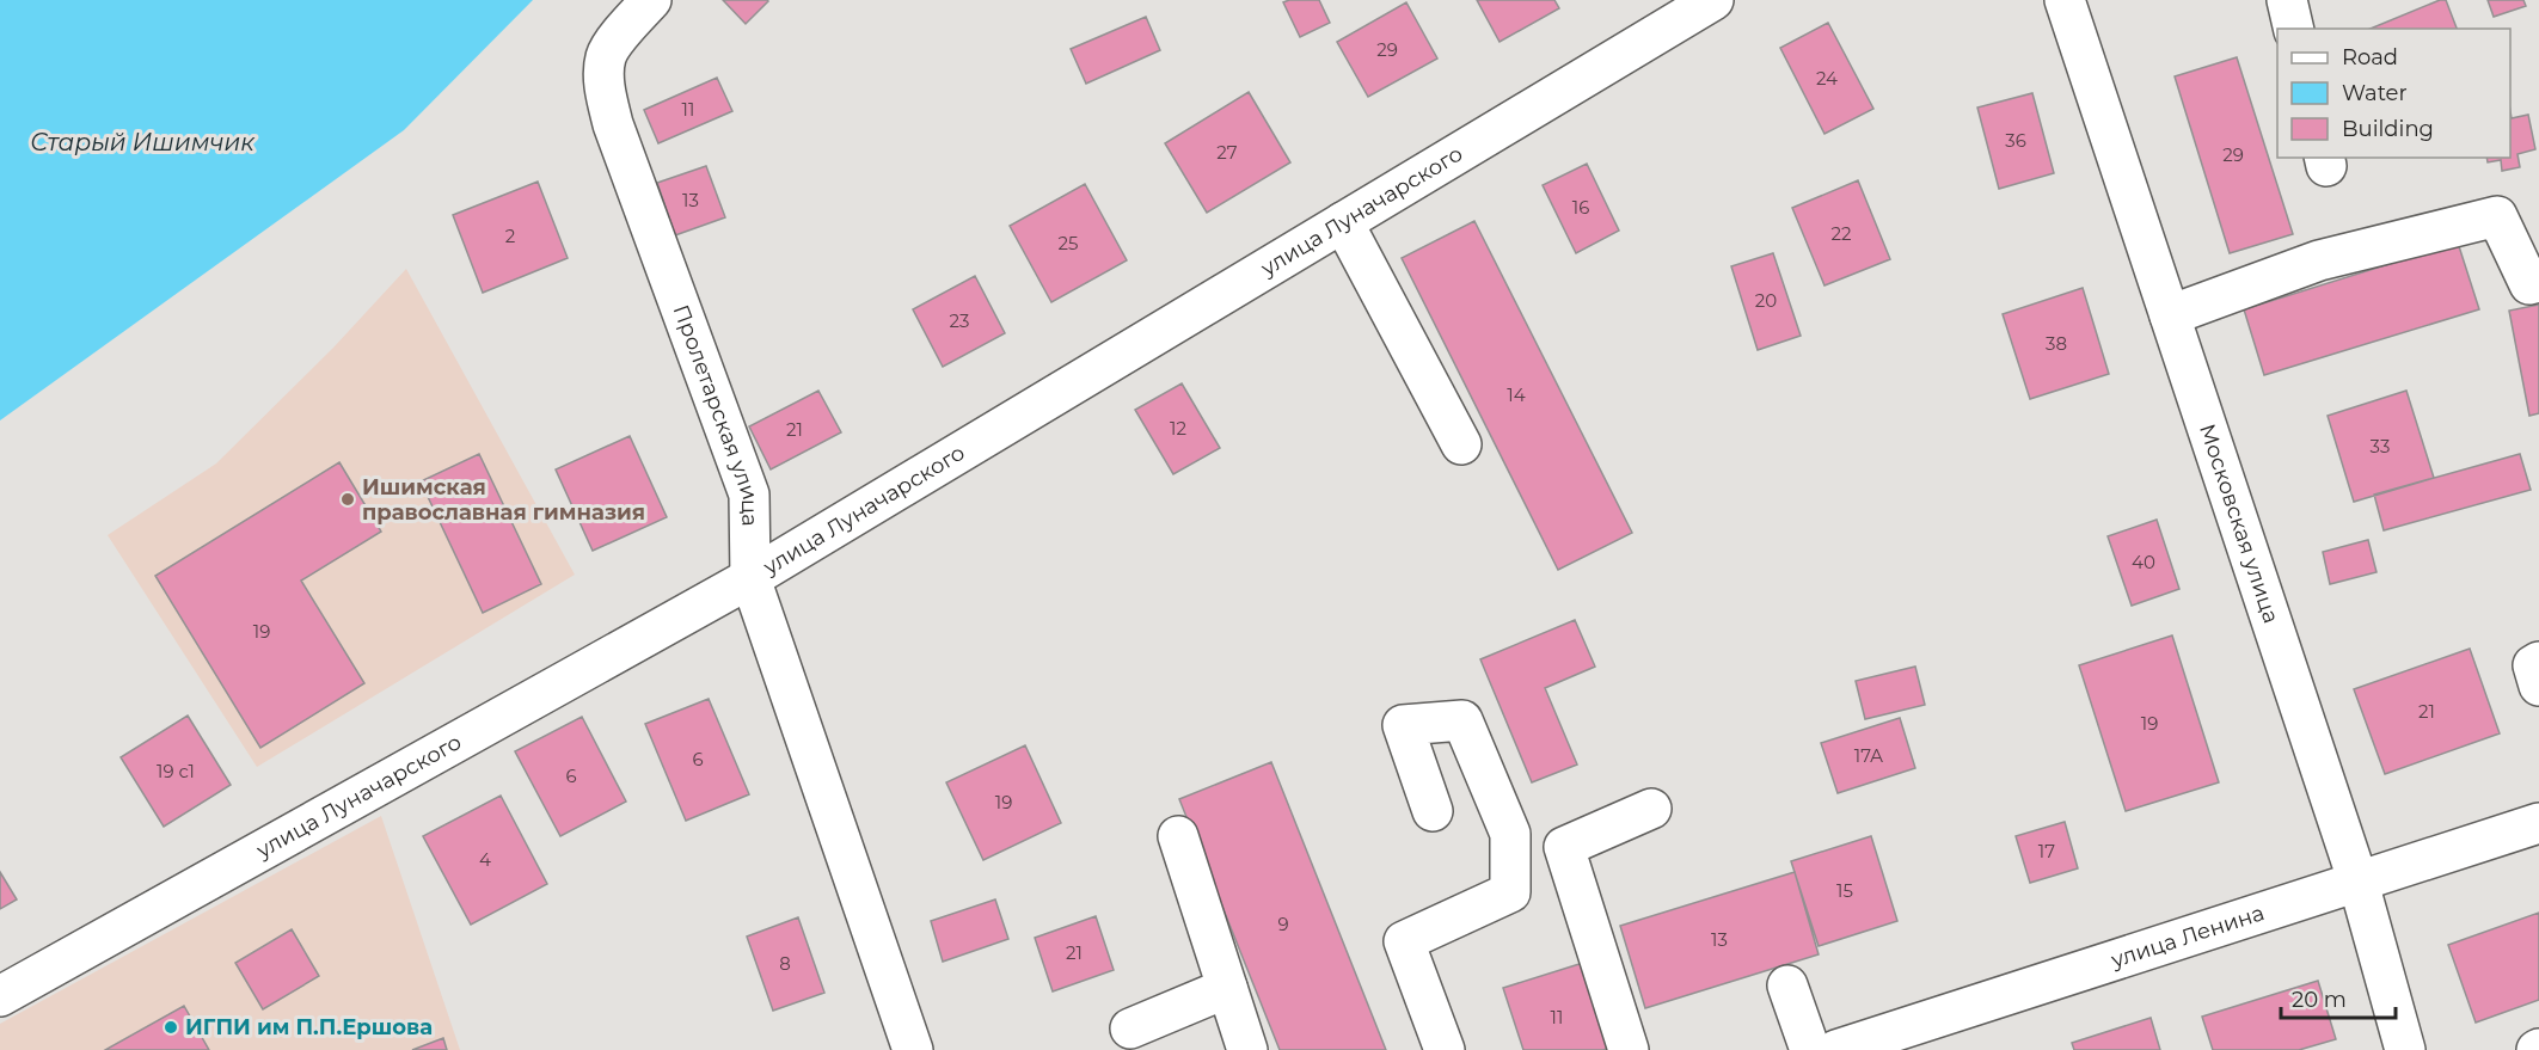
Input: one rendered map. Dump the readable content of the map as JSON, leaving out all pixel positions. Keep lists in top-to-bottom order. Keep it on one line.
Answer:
{"streets":{"street":["улица Луначарского","Пролетарская улица","Московская улица","улица Ленина"]},"crossings":[["улица Луначарского","Пролетарская улица"],["Московская улица","улица Ленина"]],"water":["Старый Ишимчик"],"places":["Ишимская православная гимназия","ИГПИ им П.П.Ершова"],"house_numbers":["29","24","11","36","27","29","13","16","22","2","25","20","23","38","14","12","21","33","40","19","21","19","17А","6","19 с1","6","19","17","4","15","9","13","21","8","11"],"legend":["Road","Water","Building"],"scale_bar":"20 m"}
